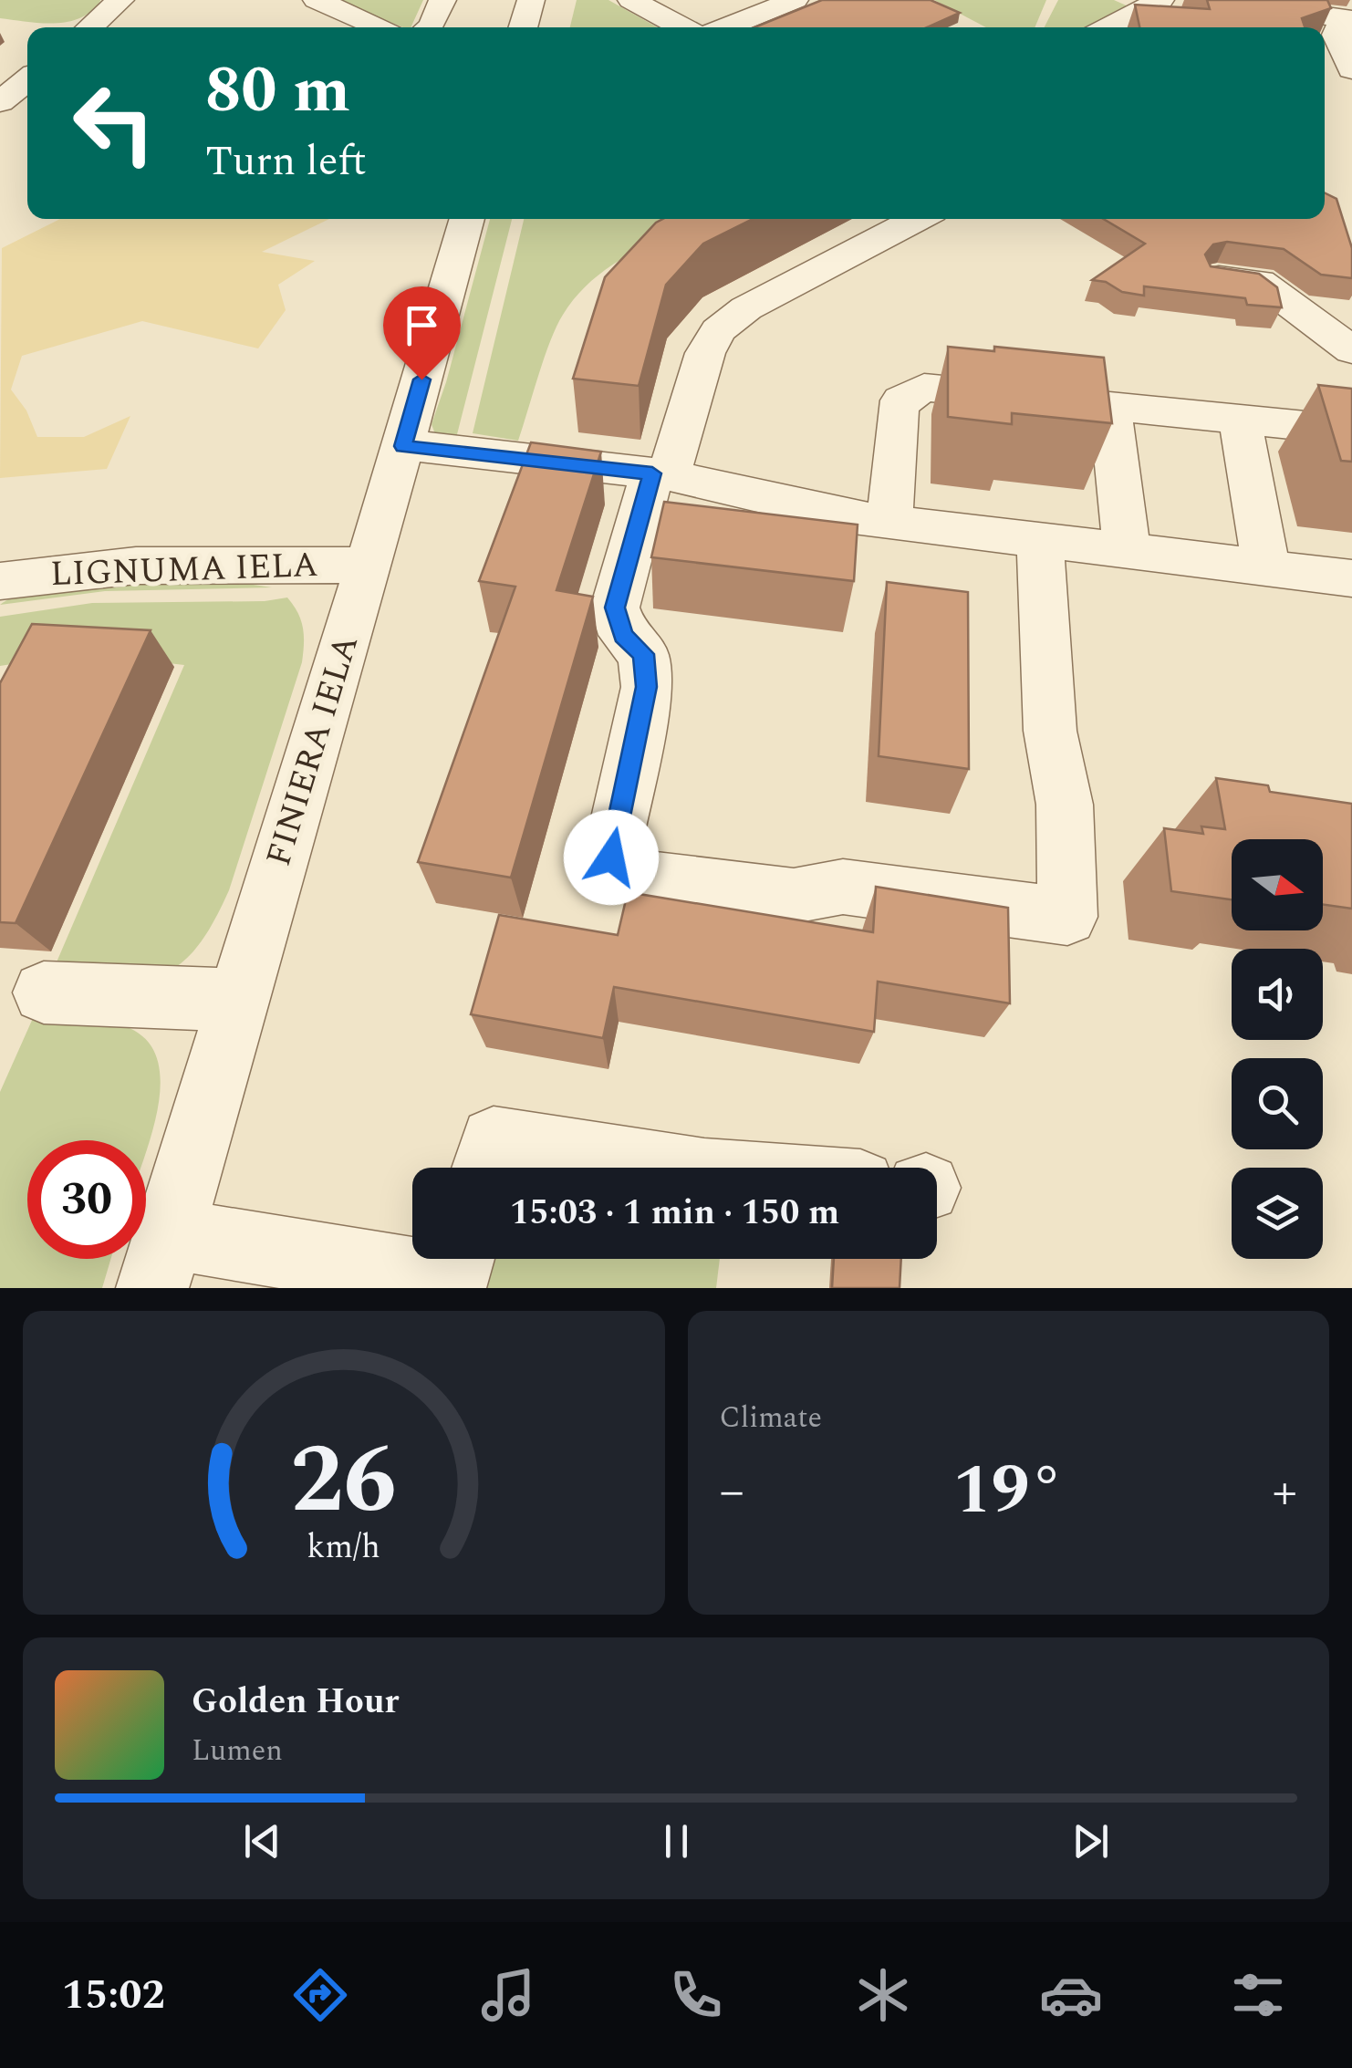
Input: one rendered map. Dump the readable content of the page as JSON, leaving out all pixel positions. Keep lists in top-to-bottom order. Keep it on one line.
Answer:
{"streets":{"street":["LIGNUMA IELA","FINIERA IELA"]},"crossings":[["LIGNUMA IELA","FINIERA IELA"]],"north":"right","page":{"turn":["80 m","Turn left"],"limit":"30","trip":"15:03 · 1 min · 150 m","tile":"Climate","heat":["−","19°","+"],"song":["Golden Hour","Lumen"],"tabs":"15:02","gauge":["26","km/h"]}}
